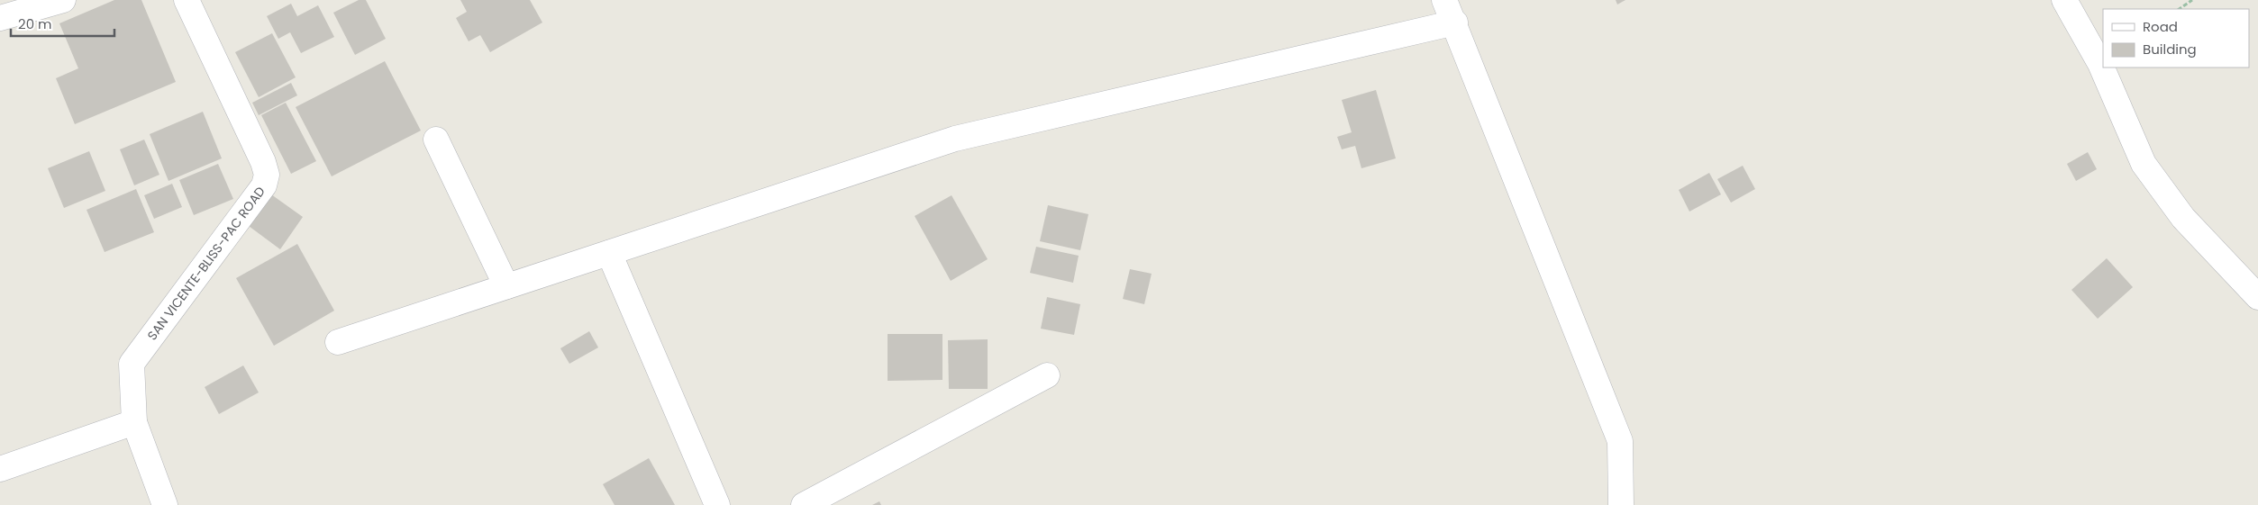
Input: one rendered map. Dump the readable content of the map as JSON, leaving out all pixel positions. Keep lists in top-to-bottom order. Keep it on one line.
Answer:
{"streets":{"street":["SAN VICENTE-BLISS-PAC ROAD"]},"legend":["Road","Building"],"scale_bar":"20 m"}
